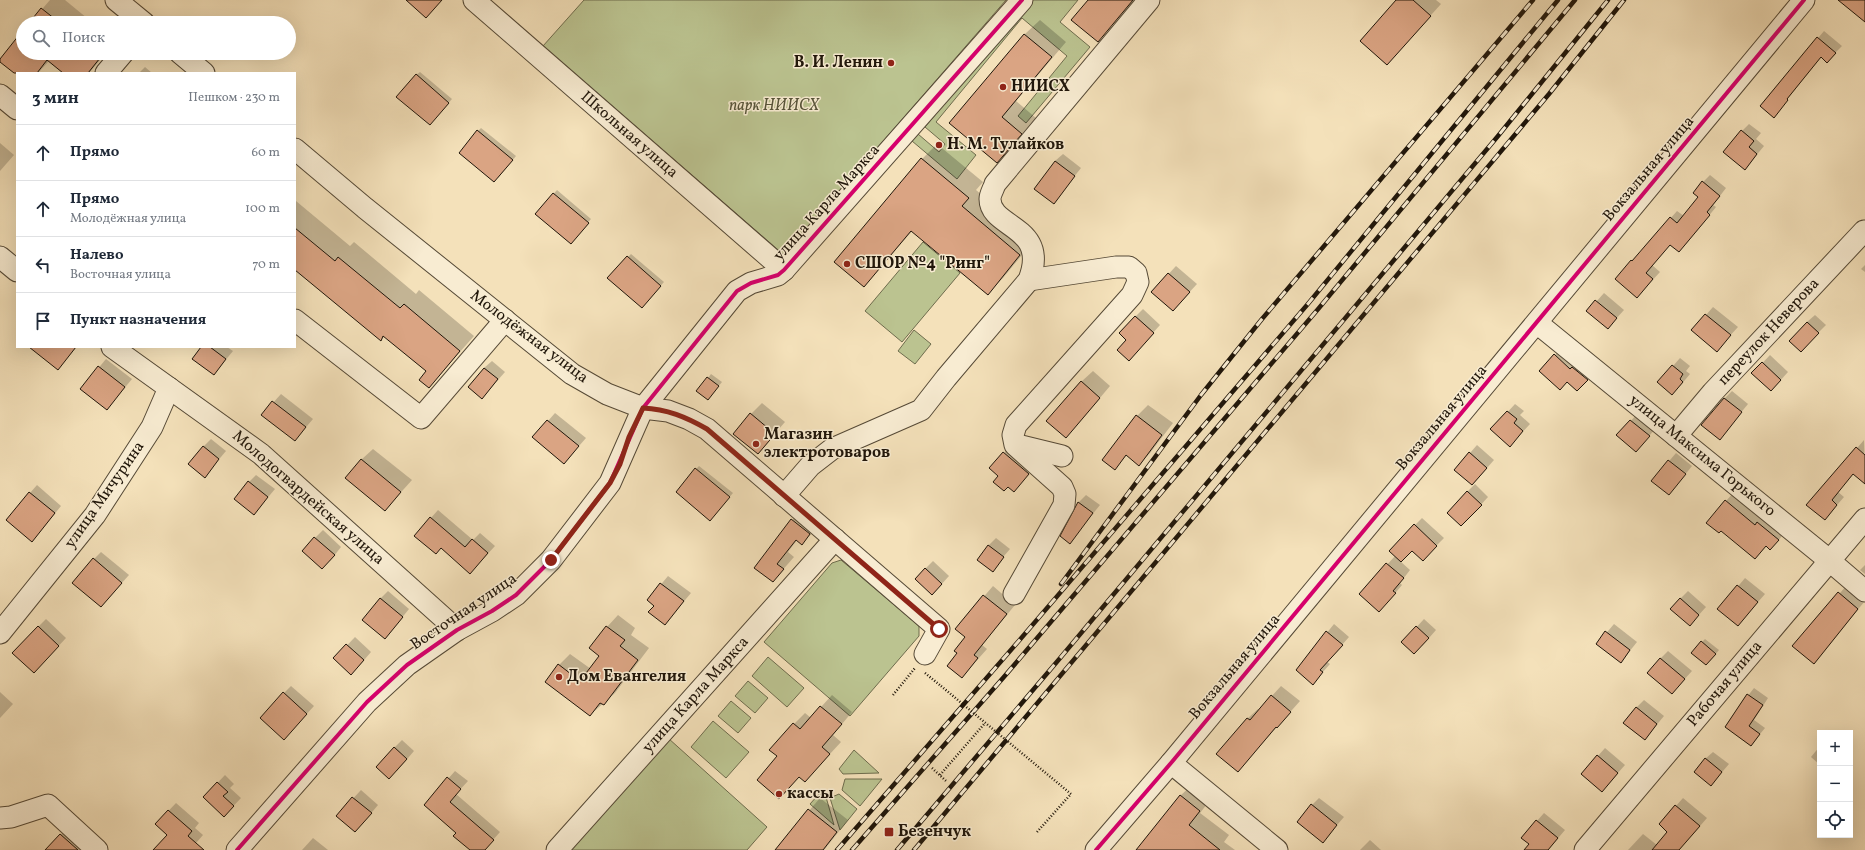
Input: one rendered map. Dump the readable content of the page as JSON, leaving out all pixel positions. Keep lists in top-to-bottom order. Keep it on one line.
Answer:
{"streets":{"street":["Школьная улица","Вокзальная улица","улица Карла Маркса","переулок Неверова","Молодёжная улица","улица Максима Горького","улица Мичурина","Молодогвардейская улица","Восточная улица","Рабочая улица"]},"crossings":[["Школьная улица","улица Карла Маркса"],["Вокзальная улица","улица Максима Горького"],["улица Карла Маркса","Молодёжная улица"],["улица Карла Маркса","Восточная улица"],["переулок Неверова","улица Максима Горького"],["Молодёжная улица","Восточная улица"],["улица Максима Горького","Рабочая улица"],["улица Мичурина","Молодогвардейская улица"],["Молодогвардейская улица","Восточная улица"]],"parks":["парк НИИСХ"],"places":{"other":["В. И. Ленин","НИИСХ","Н. М. Тулайков","СШОР №4 \"Ринг\"","Магазин электротоваров","Дом Евангелия","кассы"],"transit":["Безенчук"]},"page":{"search":"Поиск","heading":["3 мин","Пешком · 230 m"],"list":[["Прямо","60 m"],["Прямо","Молодёжная улица","100 m"],["Налево","Восточная улица","70 m"],"Пункт назначения"],"map_buttons":["+","−"]}}
